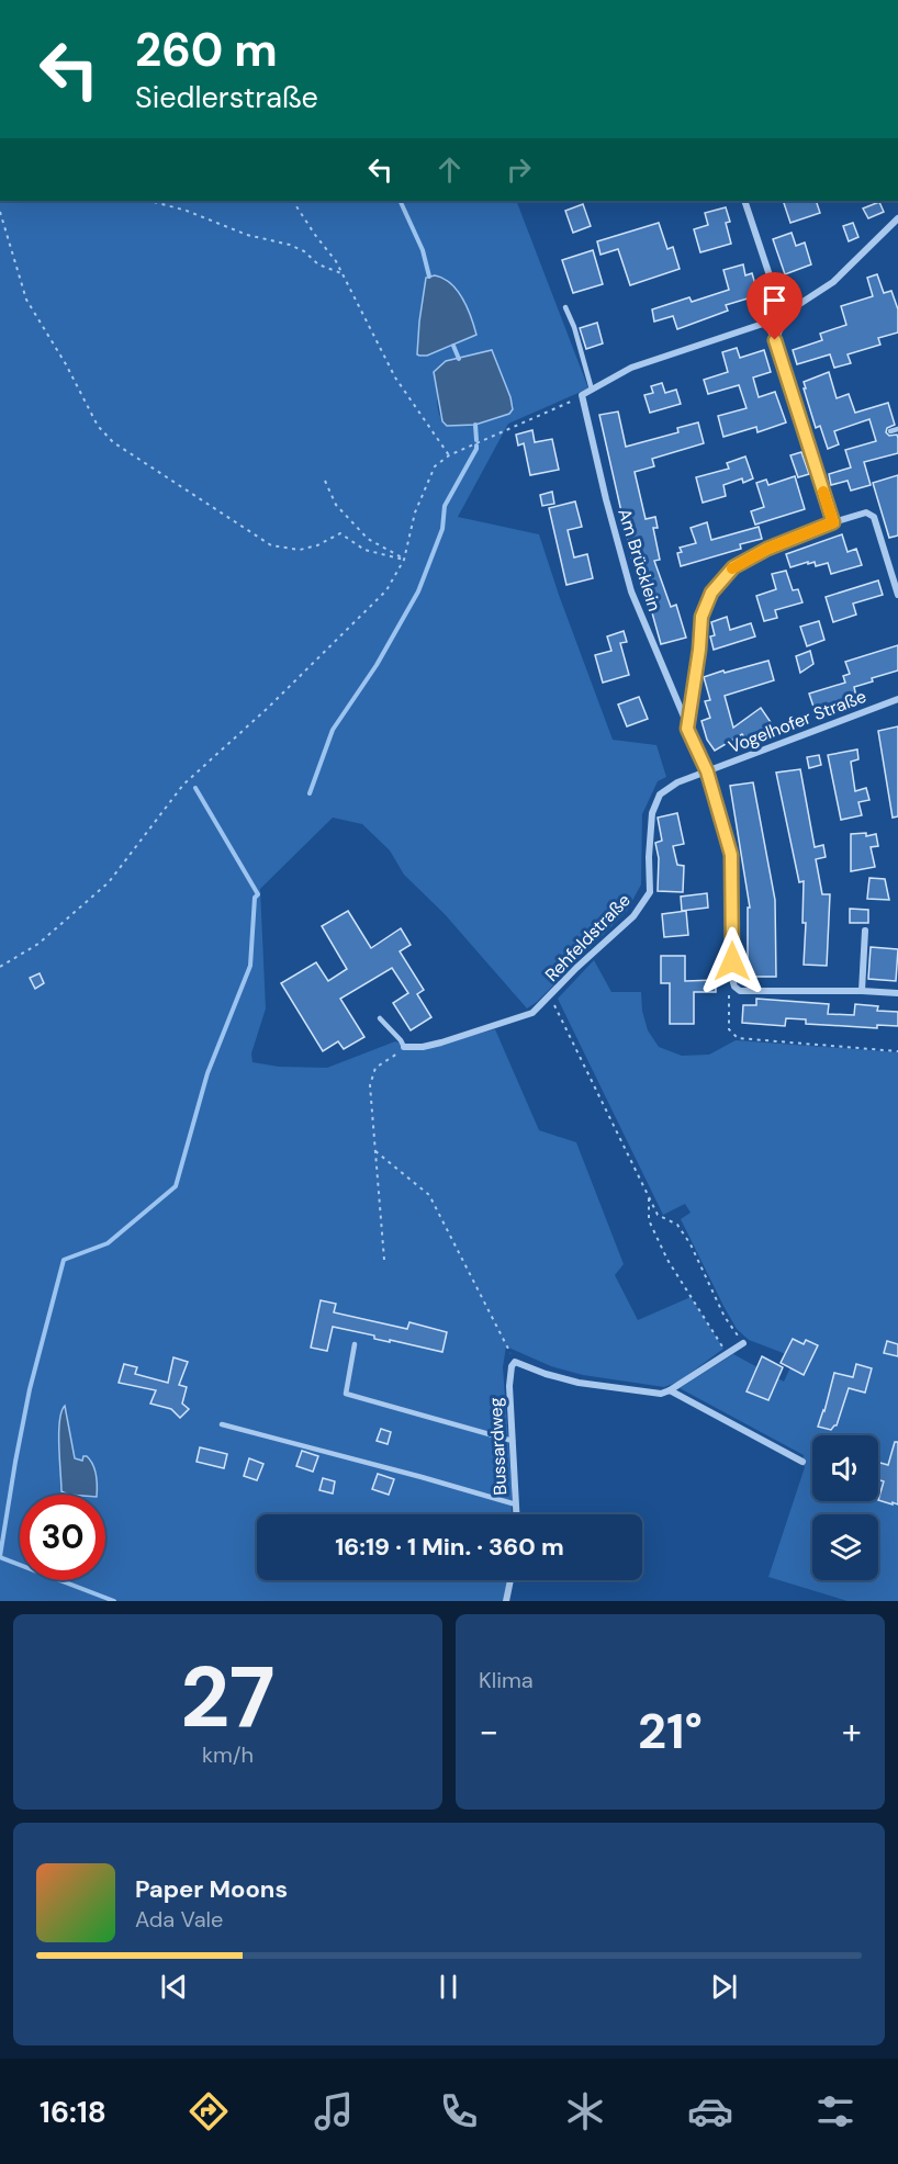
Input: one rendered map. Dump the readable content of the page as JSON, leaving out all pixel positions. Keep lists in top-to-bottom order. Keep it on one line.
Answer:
{"streets":{"street":["Am Brücklein","Vogelhofer Straße","Rehfeldstraße","Bussardweg"]},"crossings":[["Vogelhofer Straße","Rehfeldstraße"]],"page":{"turn":["260 m","Siedlerstraße"],"limit":"30","trip":"16:19 · 1 Min. · 360 m","tile":[["27","km/h"],"Klima"],"heat":["−","21°","+"],"song":["Paper Moons","Ada Vale"],"tabs":"16:18"}}
